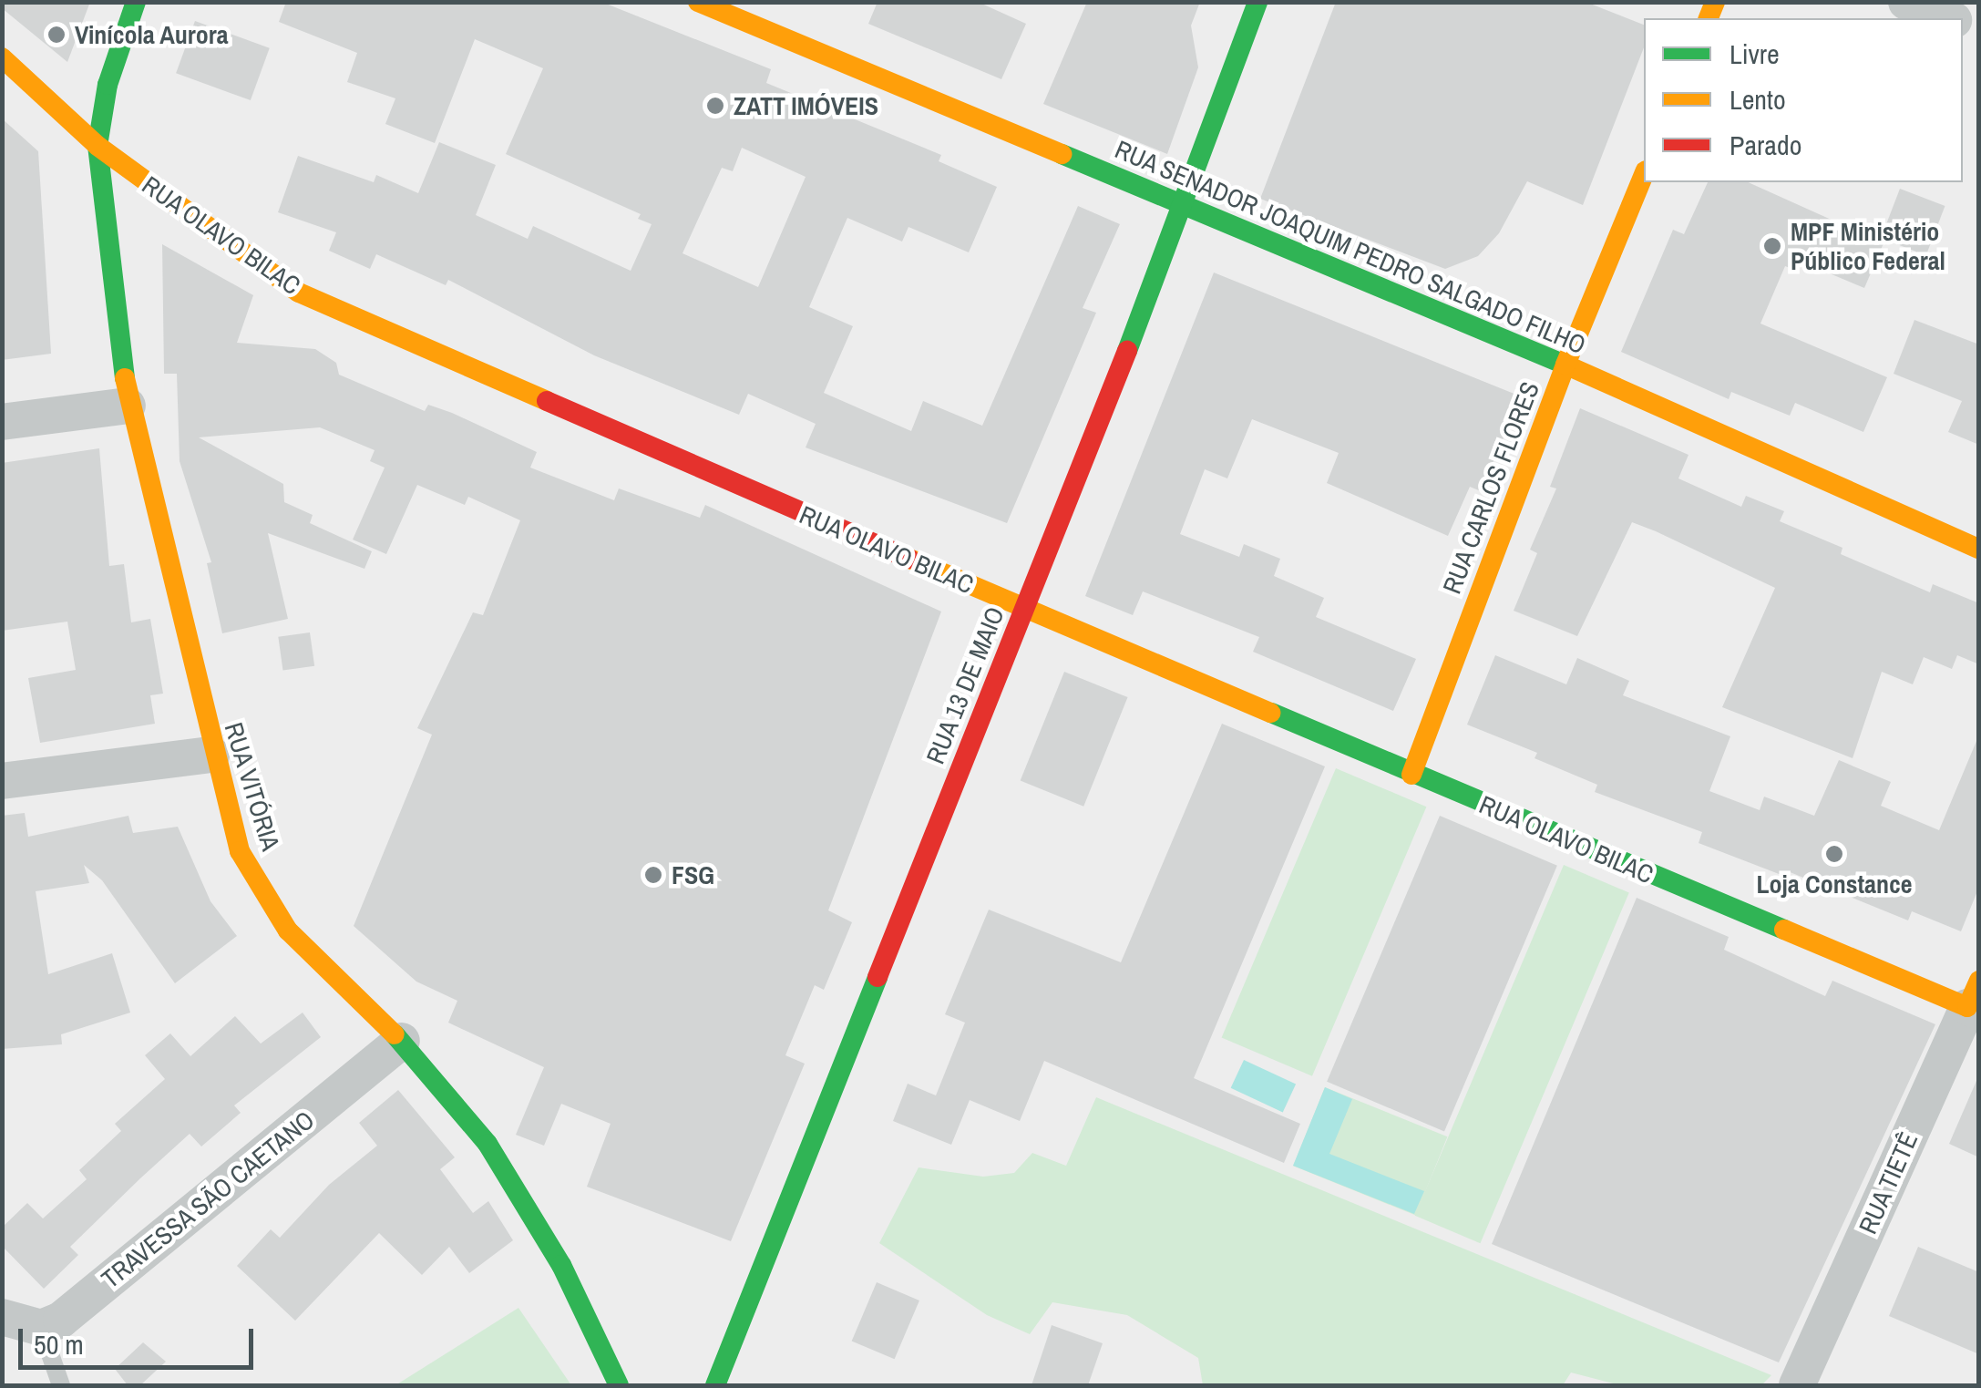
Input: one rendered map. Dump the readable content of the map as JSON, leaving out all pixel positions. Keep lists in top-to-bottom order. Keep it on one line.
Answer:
{"streets":{"main road":["RUA OLAVO BILAC","RUA SENADOR JOAQUIM PEDRO SALGADO FILHO","RUA CARLOS FLORES","RUA 13 DE MAIO","RUA VITÓRIA"],"street":["RUA TIETÊ","TRAVESSA SÃO CAETANO"]},"crossings":[["RUA OLAVO BILAC","RUA CARLOS FLORES"],["RUA OLAVO BILAC","RUA 13 DE MAIO"],["RUA OLAVO BILAC","RUA VITÓRIA"],["RUA OLAVO BILAC","RUA TIETÊ"],["RUA SENADOR JOAQUIM PEDRO SALGADO FILHO","RUA CARLOS FLORES"],["RUA SENADOR JOAQUIM PEDRO SALGADO FILHO","RUA 13 DE MAIO"],["RUA VITÓRIA","TRAVESSA SÃO CAETANO"]],"places":["Vinícola Aurora","ZATT IMÓVEIS","MPF Ministério Público Federal","Loja Constance","FSG"],"legend":["Livre","Lento","Parado"],"scale_bar":"50 m"}
